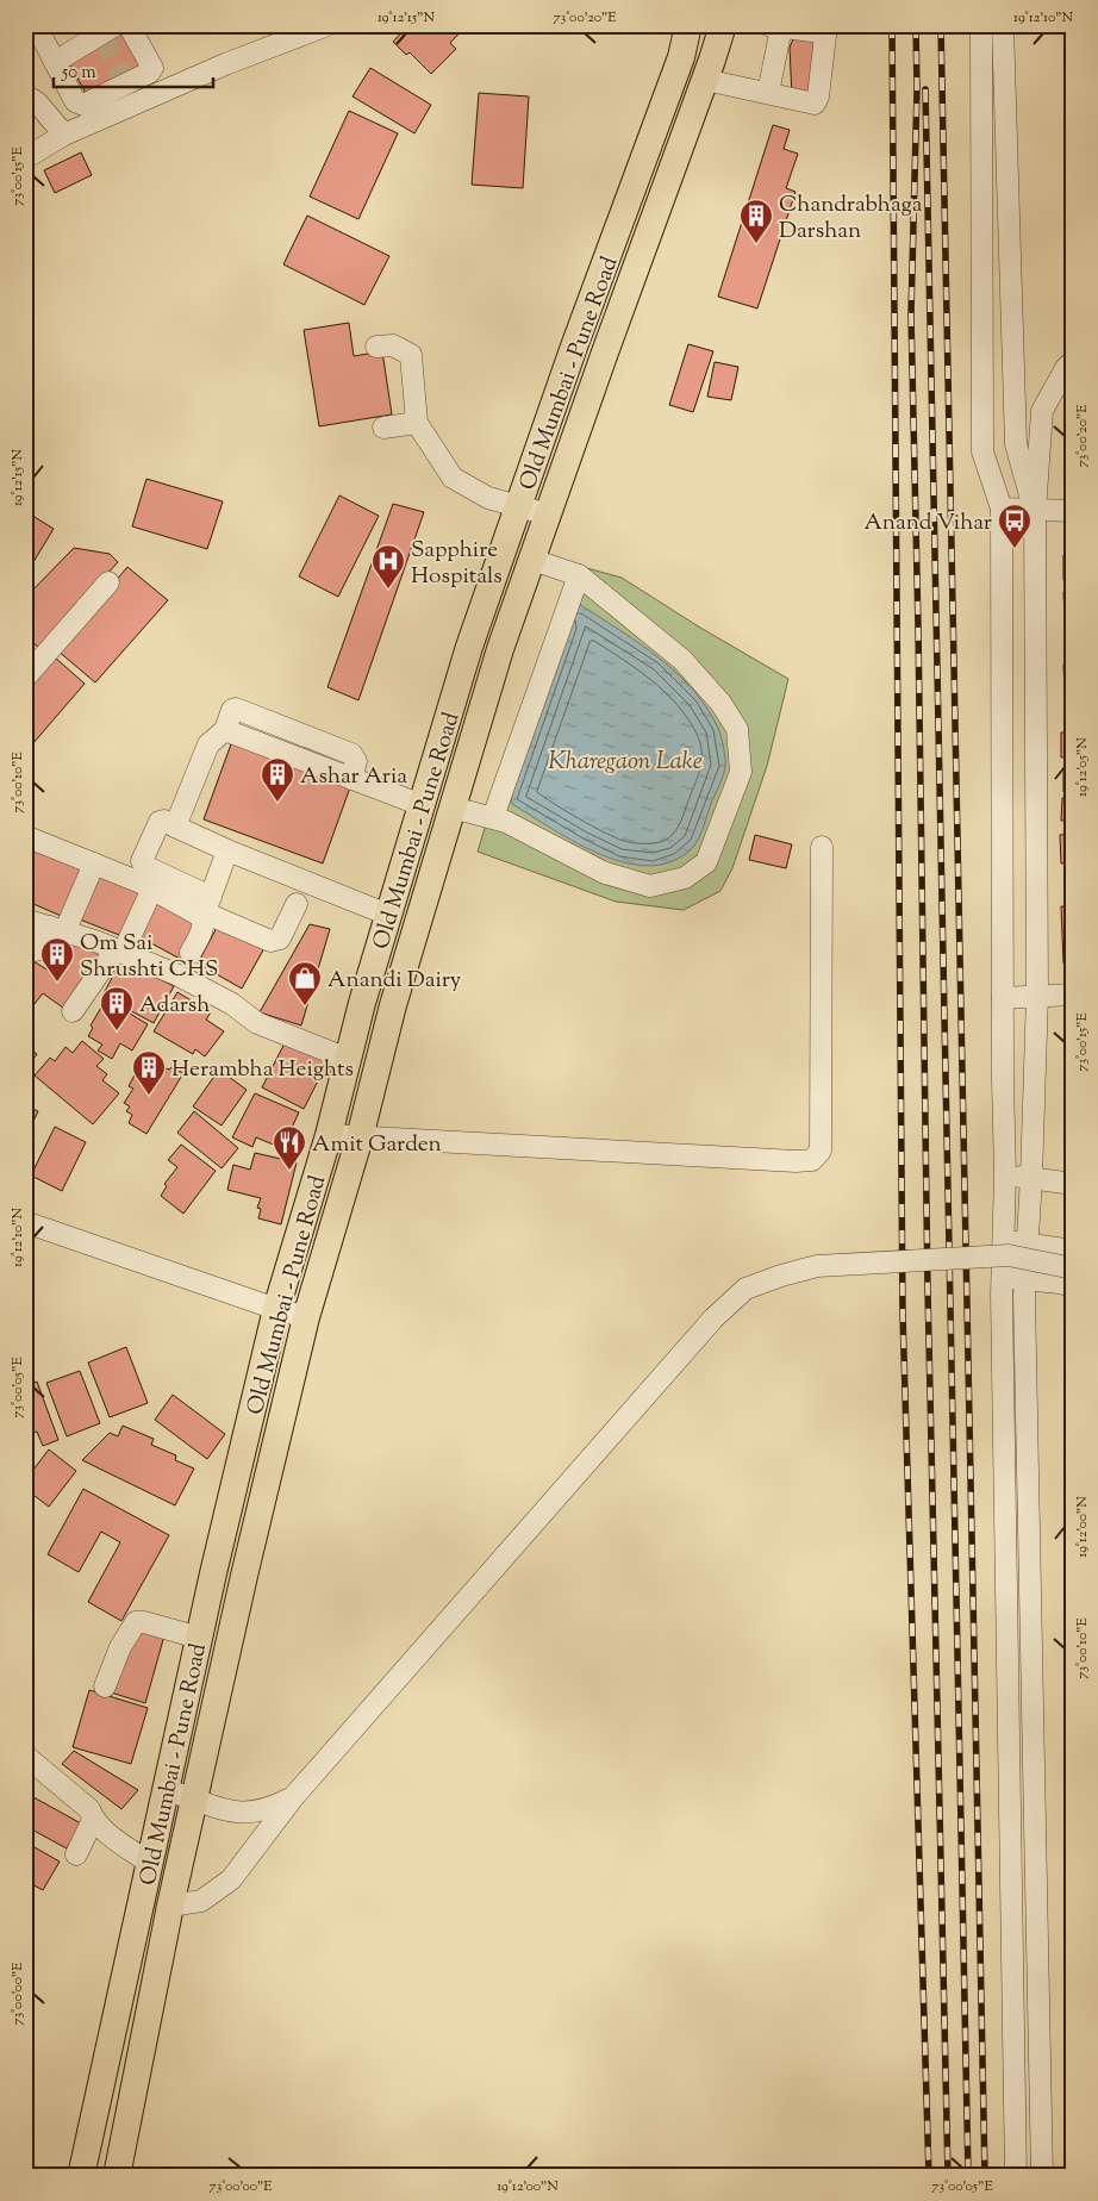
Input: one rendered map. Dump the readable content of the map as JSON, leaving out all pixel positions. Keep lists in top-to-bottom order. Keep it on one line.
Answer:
{"streets":{"main road":["Old Mumbai - Pune Road"]},"water":["Kharegaon Lake"],"places":{"building":["Chandrabhaga Darshan","Ashar Aria","Om Sai Shrushti CHS","Adarsh","Herambha Heights"],"bus stop":["Anand Vihar"],"hospital":["Sapphire Hospitals"],"shop":["Anandi Dairy"],"restaurant":["Amit Garden"]},"scale_bar":"50 m","coordinates":["19°12'15\"N","73°00'20\"E","19°12'10\"N","73°00'15\"E","19°12'05\"N","73°00'10\"E","73°00'05\"E","19°12'00\"N","73°00'00\"E"]}
